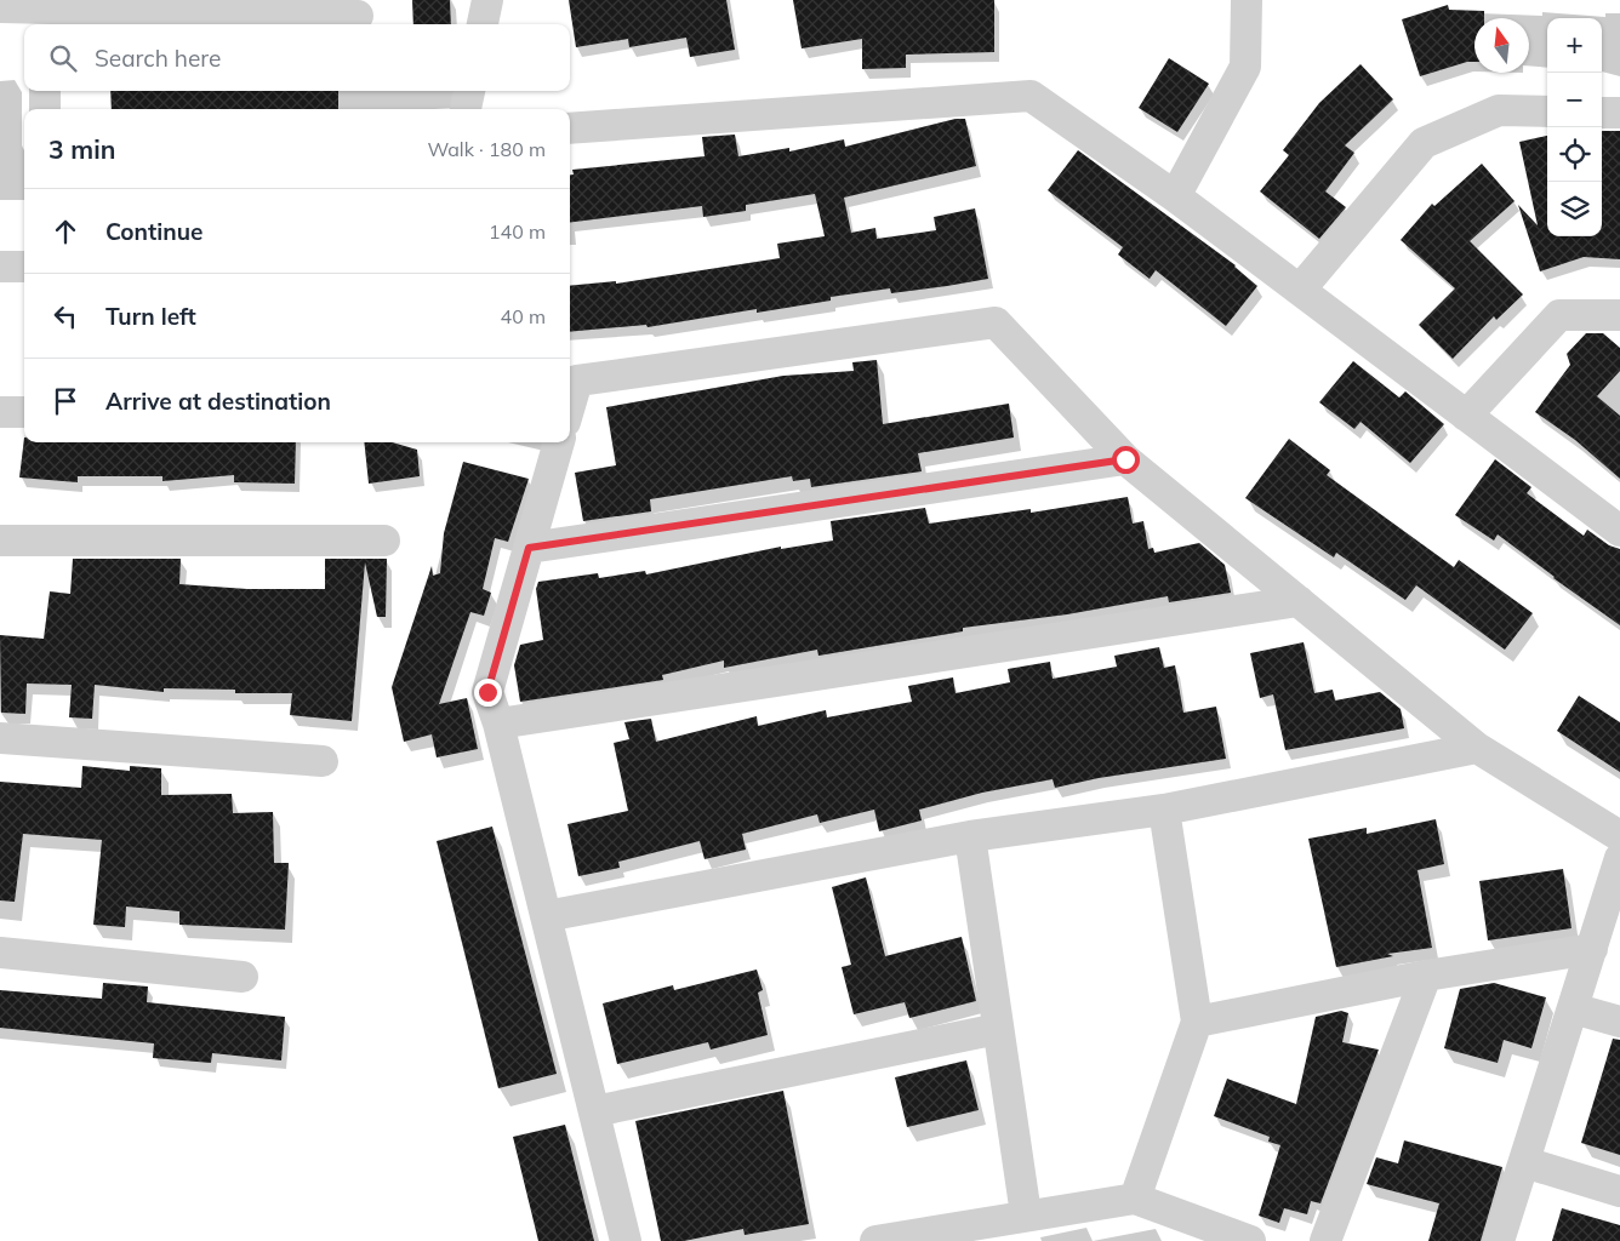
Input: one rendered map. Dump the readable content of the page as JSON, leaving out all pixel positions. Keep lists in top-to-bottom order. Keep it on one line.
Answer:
{"north":"top","page":{"map_buttons":["+","−"],"search":"Search here","heading":["3 min","Walk · 180 m"],"list":[["Continue","140 m"],["Turn left","40 m"],"Arrive at destination"]}}
